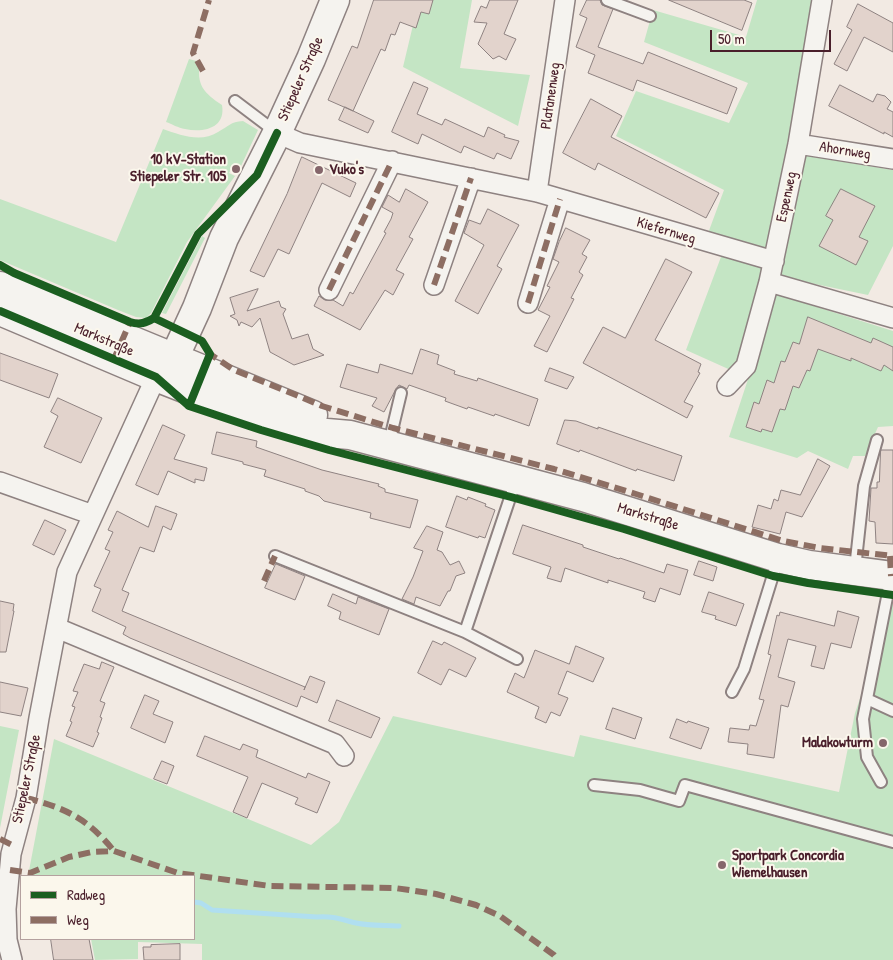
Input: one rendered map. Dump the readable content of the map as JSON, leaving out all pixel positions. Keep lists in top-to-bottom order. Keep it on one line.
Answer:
{"streets":{"main road":["Stiepeler Straße","Markstraße"],"street":["Platanenweg","Ahornweg","Espenweg","Kiefernweg"]},"crossings":[["Stiepeler Straße","Kiefernweg"],["Stiepeler Straße","Markstraße"],["Platanenweg","Kiefernweg"],["Ahornweg","Espenweg"],["Espenweg","Kiefernweg"]],"places":["10 kV-Station Stiepeler Str. 105","Vuko's","Malakowturm","Sportpark Concordia Wiemelhausen"],"legend":["Radweg","Weg"],"scale_bar":"50 m"}
